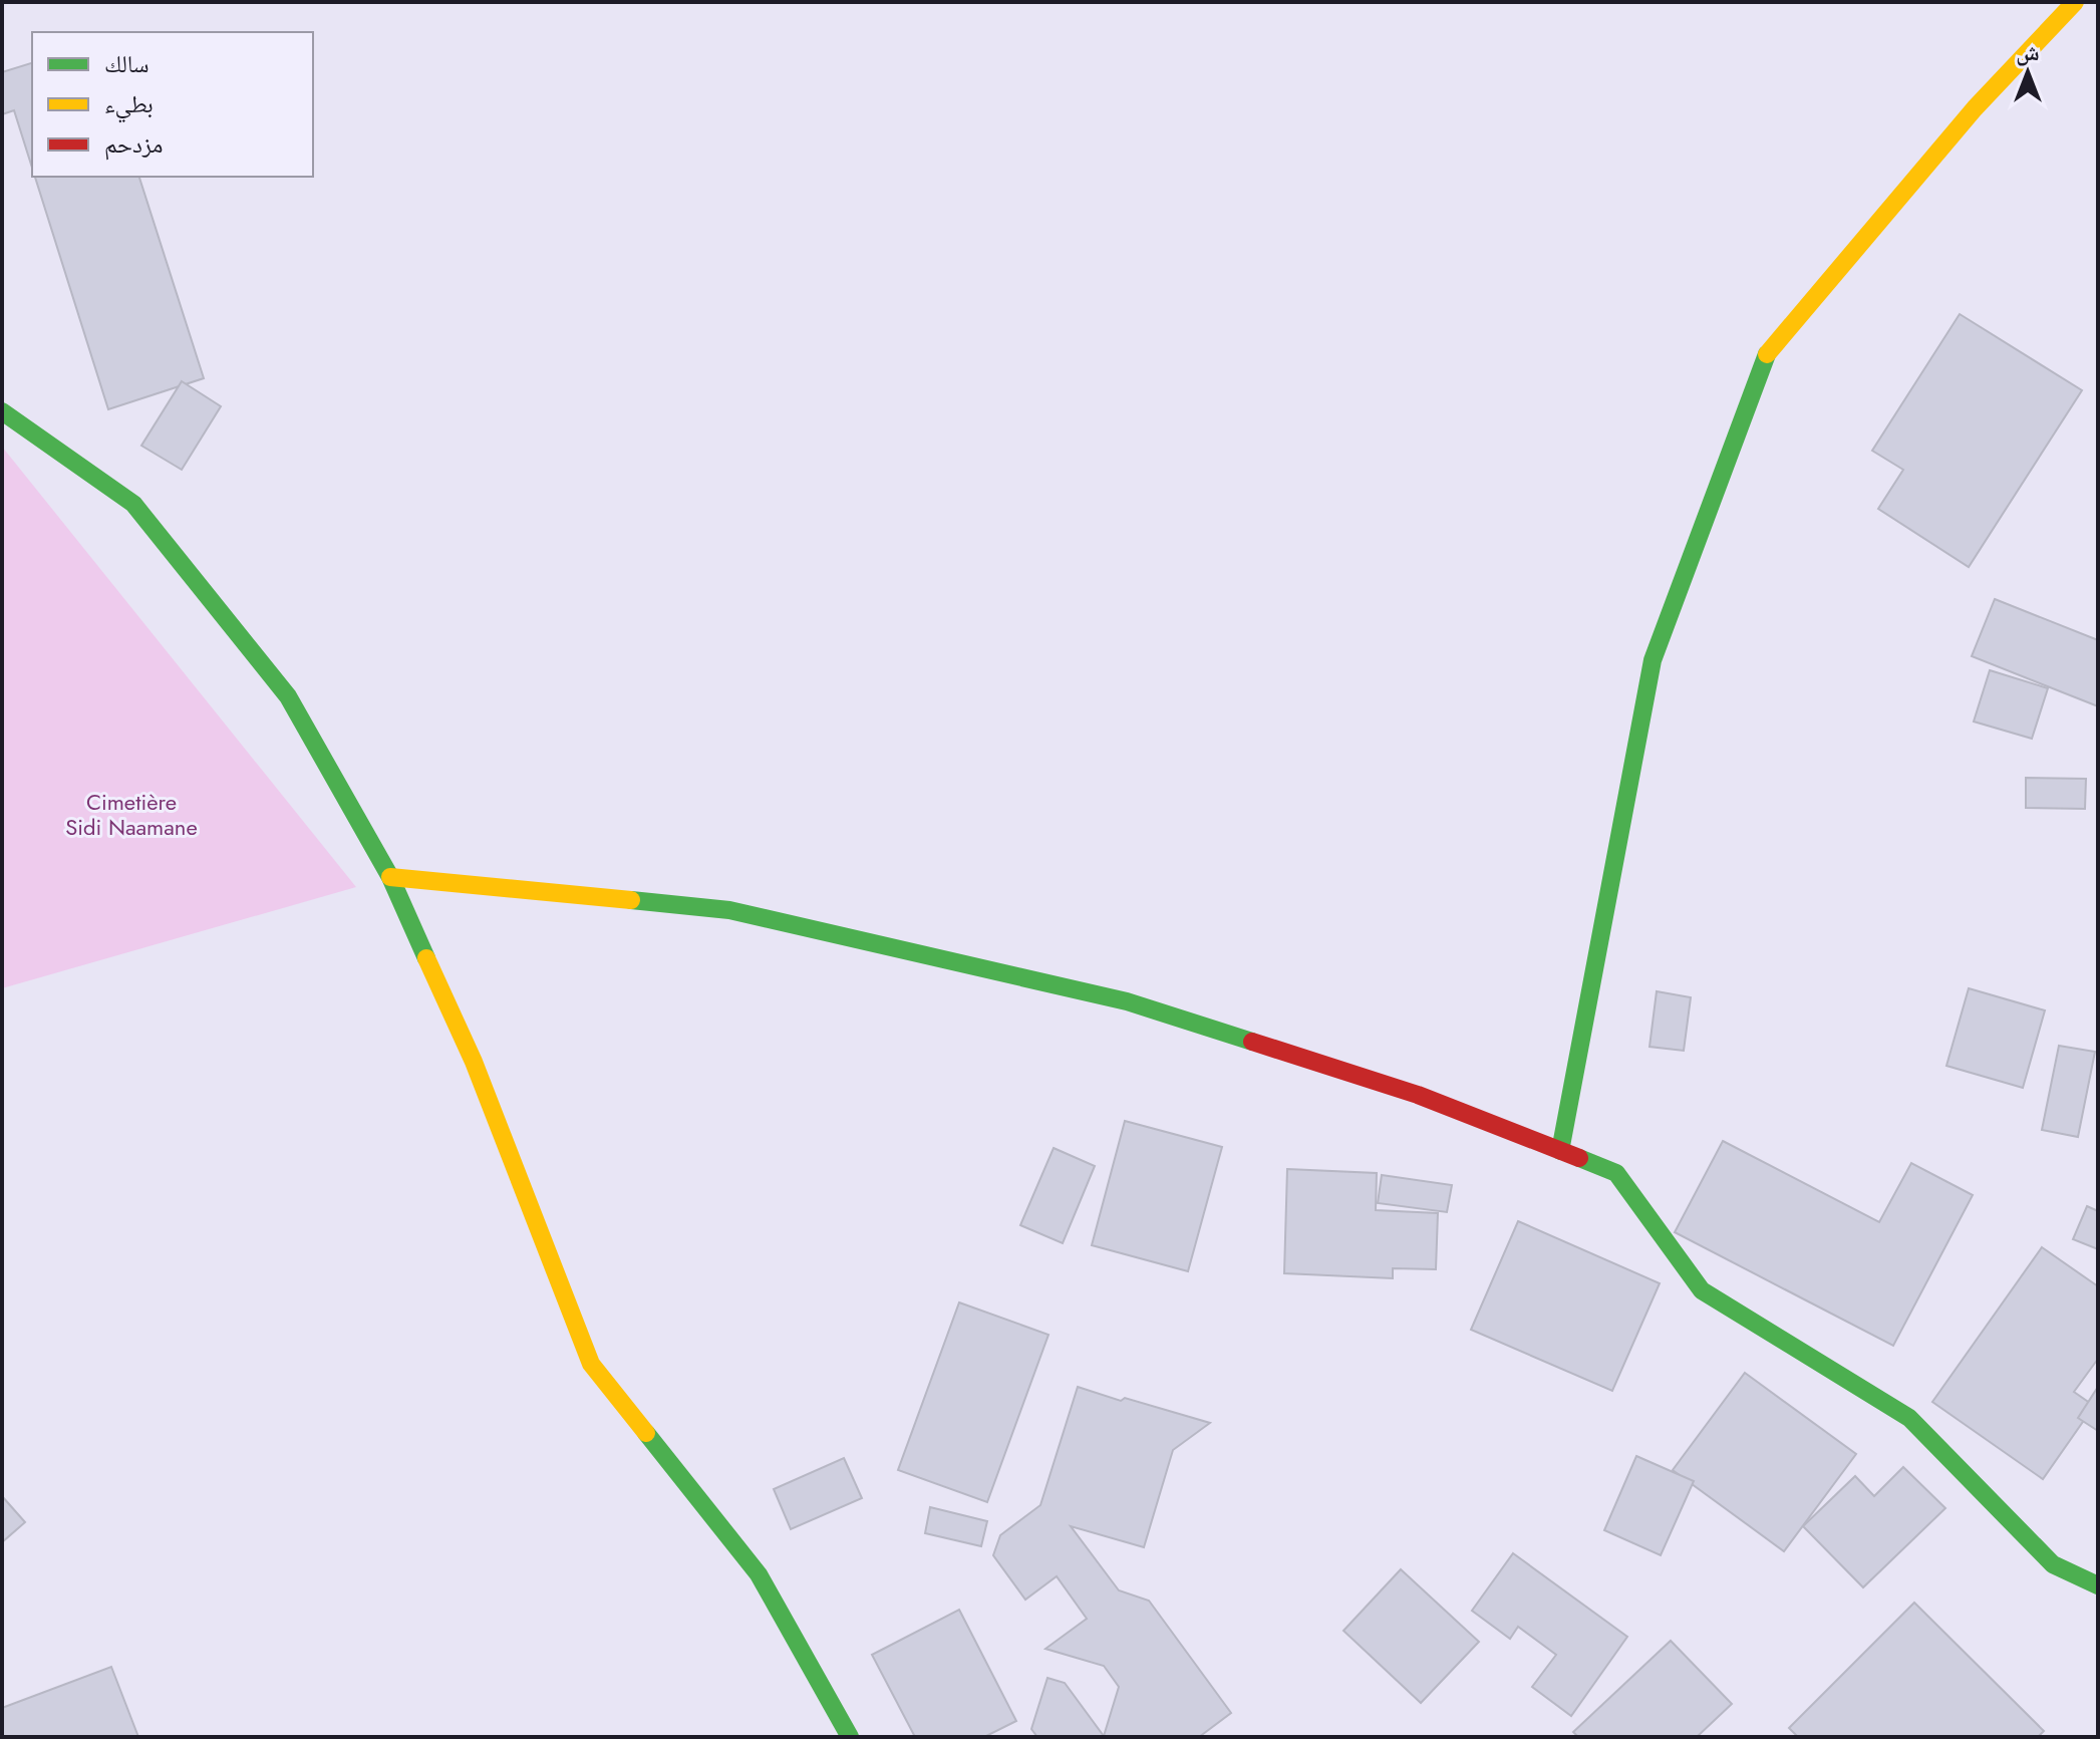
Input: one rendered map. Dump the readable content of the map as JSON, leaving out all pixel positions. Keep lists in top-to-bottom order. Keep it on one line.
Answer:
{"parks":["Cimetière Sidi Naamane"],"legend":["سالك","بطيء","مزدحم"],"north":"top"}
